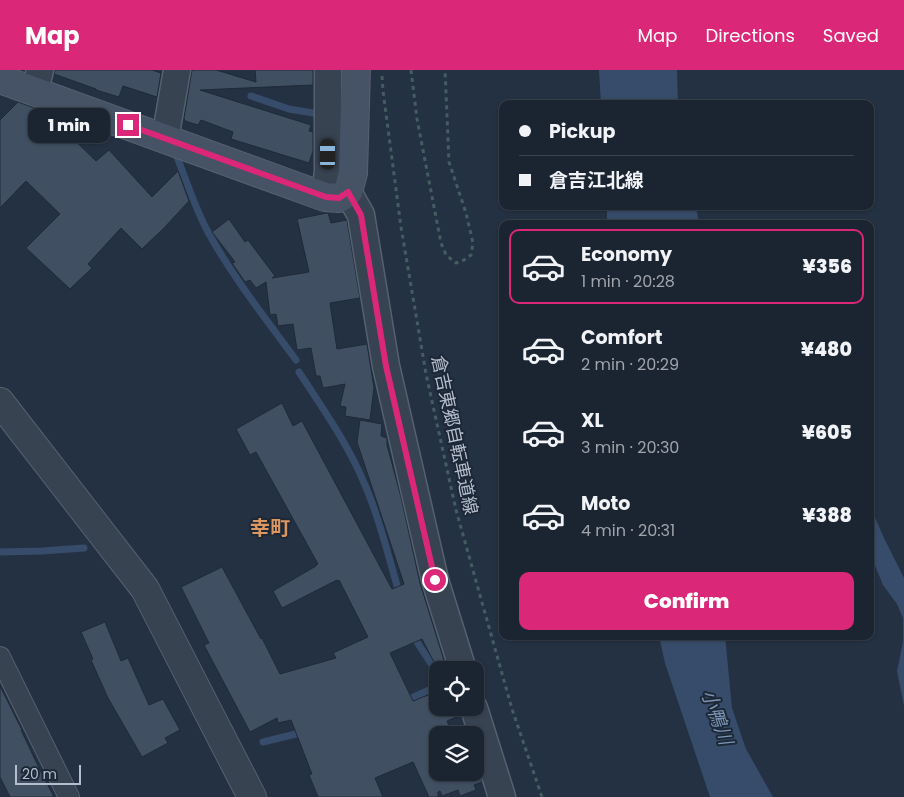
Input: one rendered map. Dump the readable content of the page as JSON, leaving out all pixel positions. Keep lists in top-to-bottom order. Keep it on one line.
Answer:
{"streets":{"path":["倉吉東郷自転車道線"]},"districts":["幸町"],"water":["小鴨川"],"scale_bar":"20 m","page":{"header":"Map","nav":["Map","Directions","Saved"],"banner":["Pickup","倉吉江北線"],"bubble":"1 min","list":[{"name":"Economy","note":"1 min · 20:28","value":"¥356"},{"name":"Comfort","note":"2 min · 20:29","value":"¥480"},{"name":"XL","note":"3 min · 20:30","value":"¥605"},{"name":"Moto","note":"4 min · 20:31","value":"¥388"}],"buttons":"Confirm","scale":"20 m"}}
